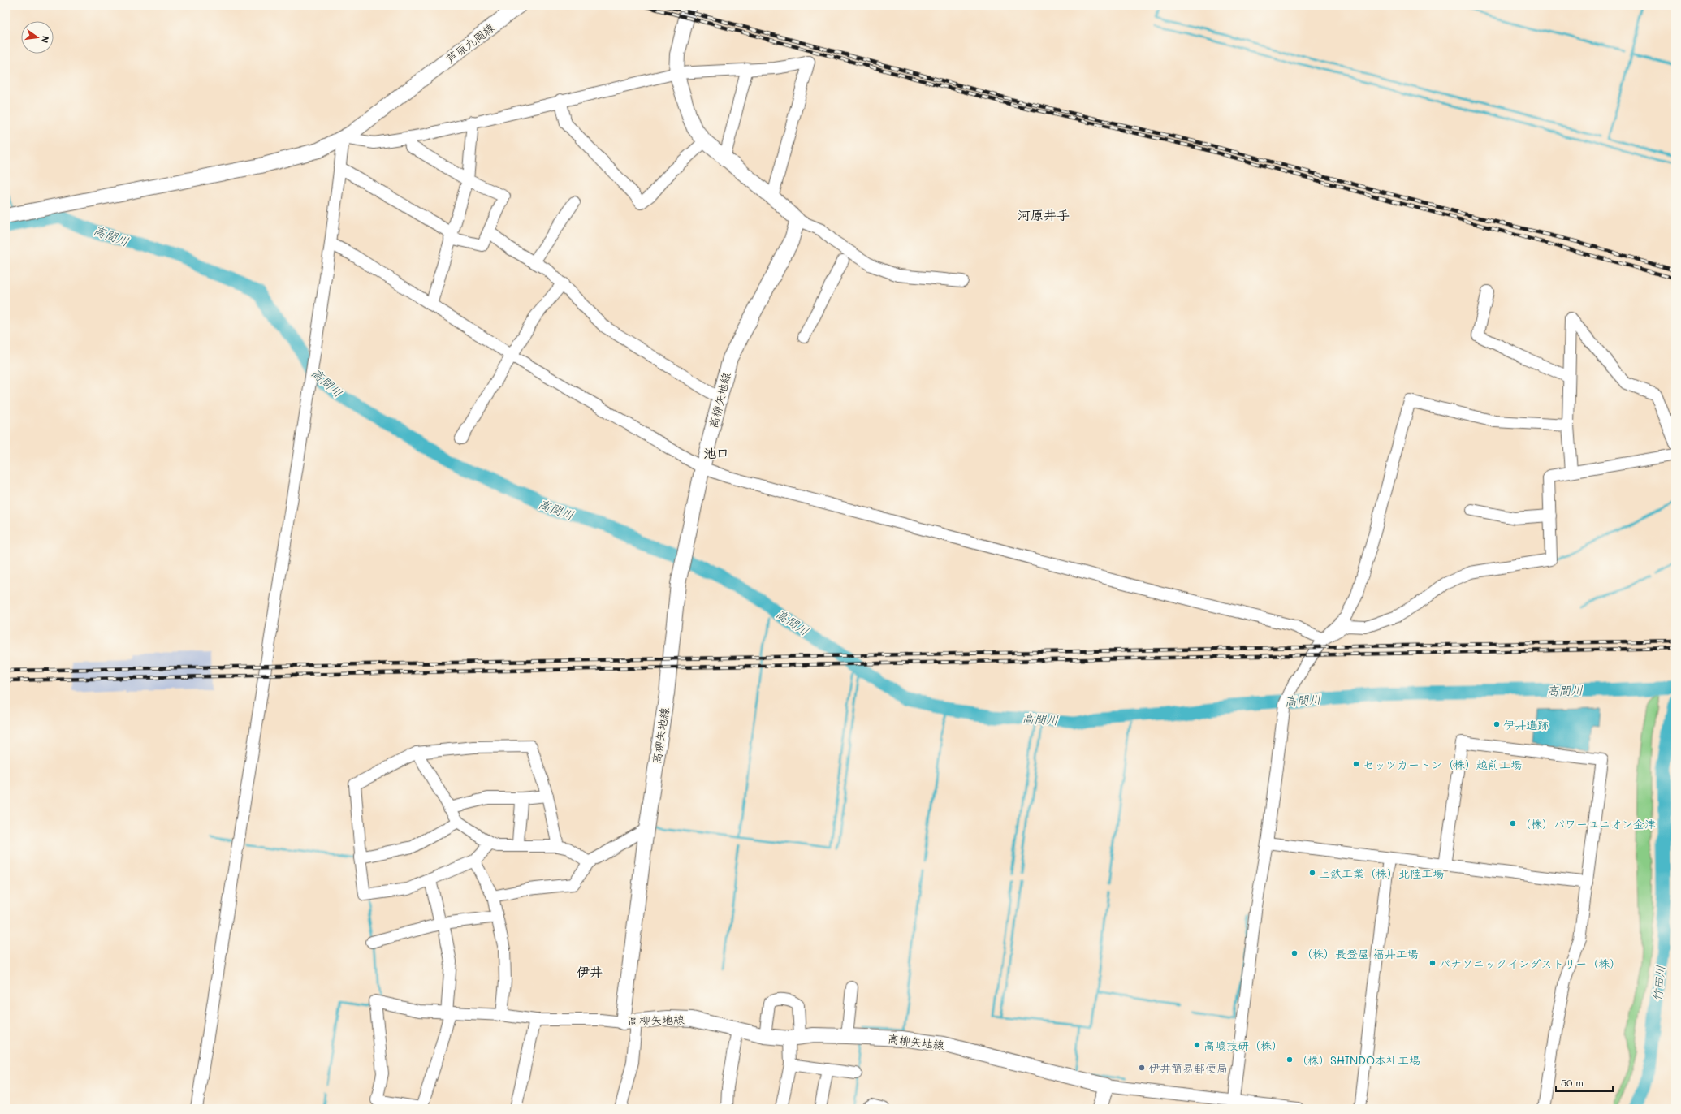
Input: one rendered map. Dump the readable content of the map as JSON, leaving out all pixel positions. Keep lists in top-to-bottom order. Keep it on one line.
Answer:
{"streets":{"main road":["芦原丸岡線","高柳矢地線"]},"districts":["河原井手","池口","伊井"],"water":["高間川","竹田川"],"places":["伊井遺跡","セッツカートン（株）越前工場","（株）パワーユニオン金津","上鉄工業（株）北陸工場","（株）長登屋 福井工場","パナソニックインダストリー（株）","高嶋技研（株）","（株）SHINDO本社工場","伊井簡易郵便局"],"scale_bar":"50 m","north":"right"}
